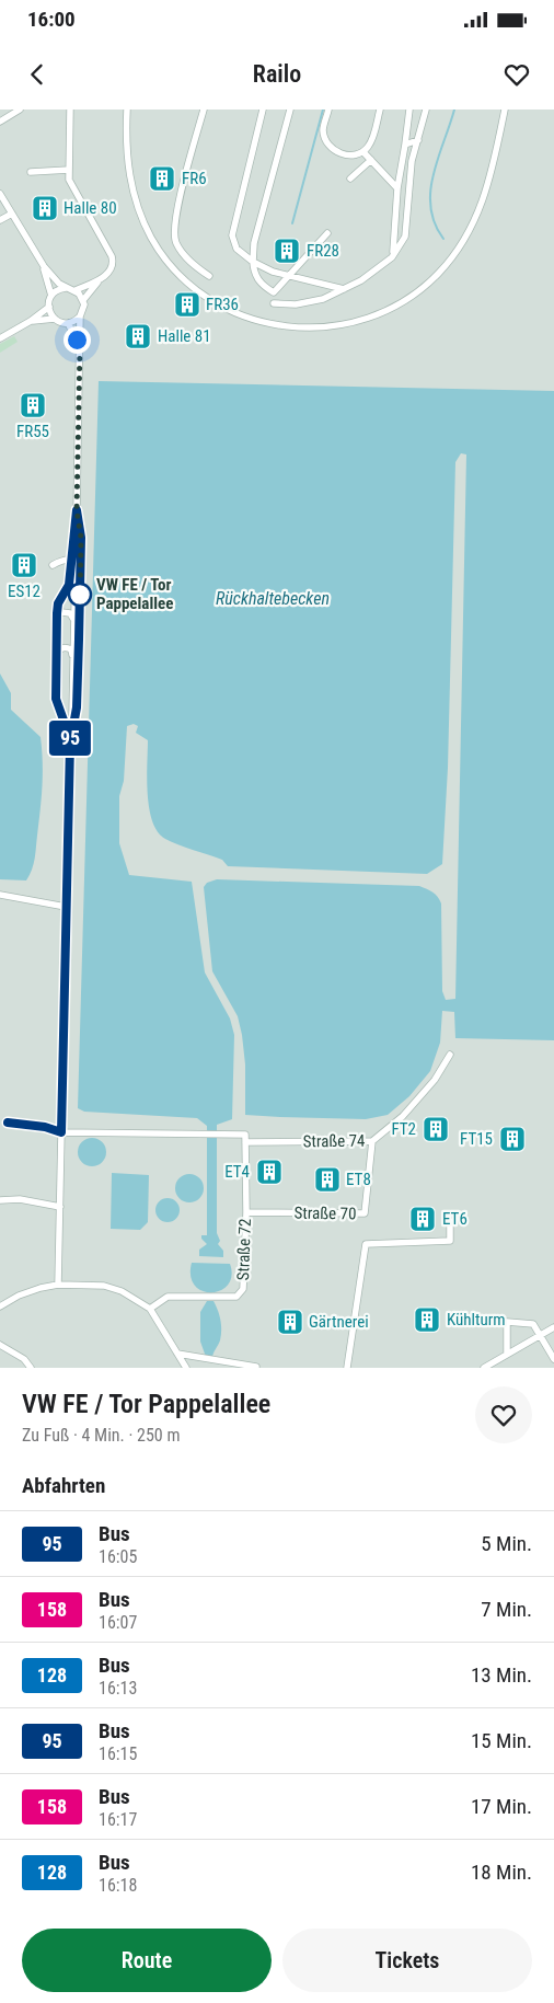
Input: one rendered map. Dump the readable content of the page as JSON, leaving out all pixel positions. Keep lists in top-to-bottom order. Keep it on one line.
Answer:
{"streets":{"street":["Straße 74","Straße 70","Straße 72"]},"crossings":[["Straße 74","Straße 70"],["Straße 74","Straße 72"],["Straße 70","Straße 72"]],"water":["Rückhaltebecken"],"places":{"building":["FR6","Halle 80","FR28","FR36","Halle 81","FR55","ES12","FT2","FT15","ET4","ET8","ET6","Kühlturm","Gärtnerei"],"other":["VW FE / Tor Pappelallee"]},"lines":["bus line 95"],"page":{"status":"16:00","header":"Railo","on_map":"95","heading":[["VW FE / Tor Pappelallee","Zu Fuß · 4 Min. · 250 m"],"Abfahrten"],"list":[{"mark":"95","name":"Bus","note":"16:05","value":"5 Min."},{"mark":"158","name":"Bus","note":"16:07","value":"7 Min."},{"mark":"128","name":"Bus","note":"16:13","value":"13 Min."},{"mark":"95","name":"Bus","note":"16:15","value":"15 Min."},{"mark":"158","name":"Bus","note":"16:17","value":"17 Min."},{"mark":"128","name":"Bus","note":"16:18","value":"18 Min."}],"buttons":["Route","Tickets"]}}
